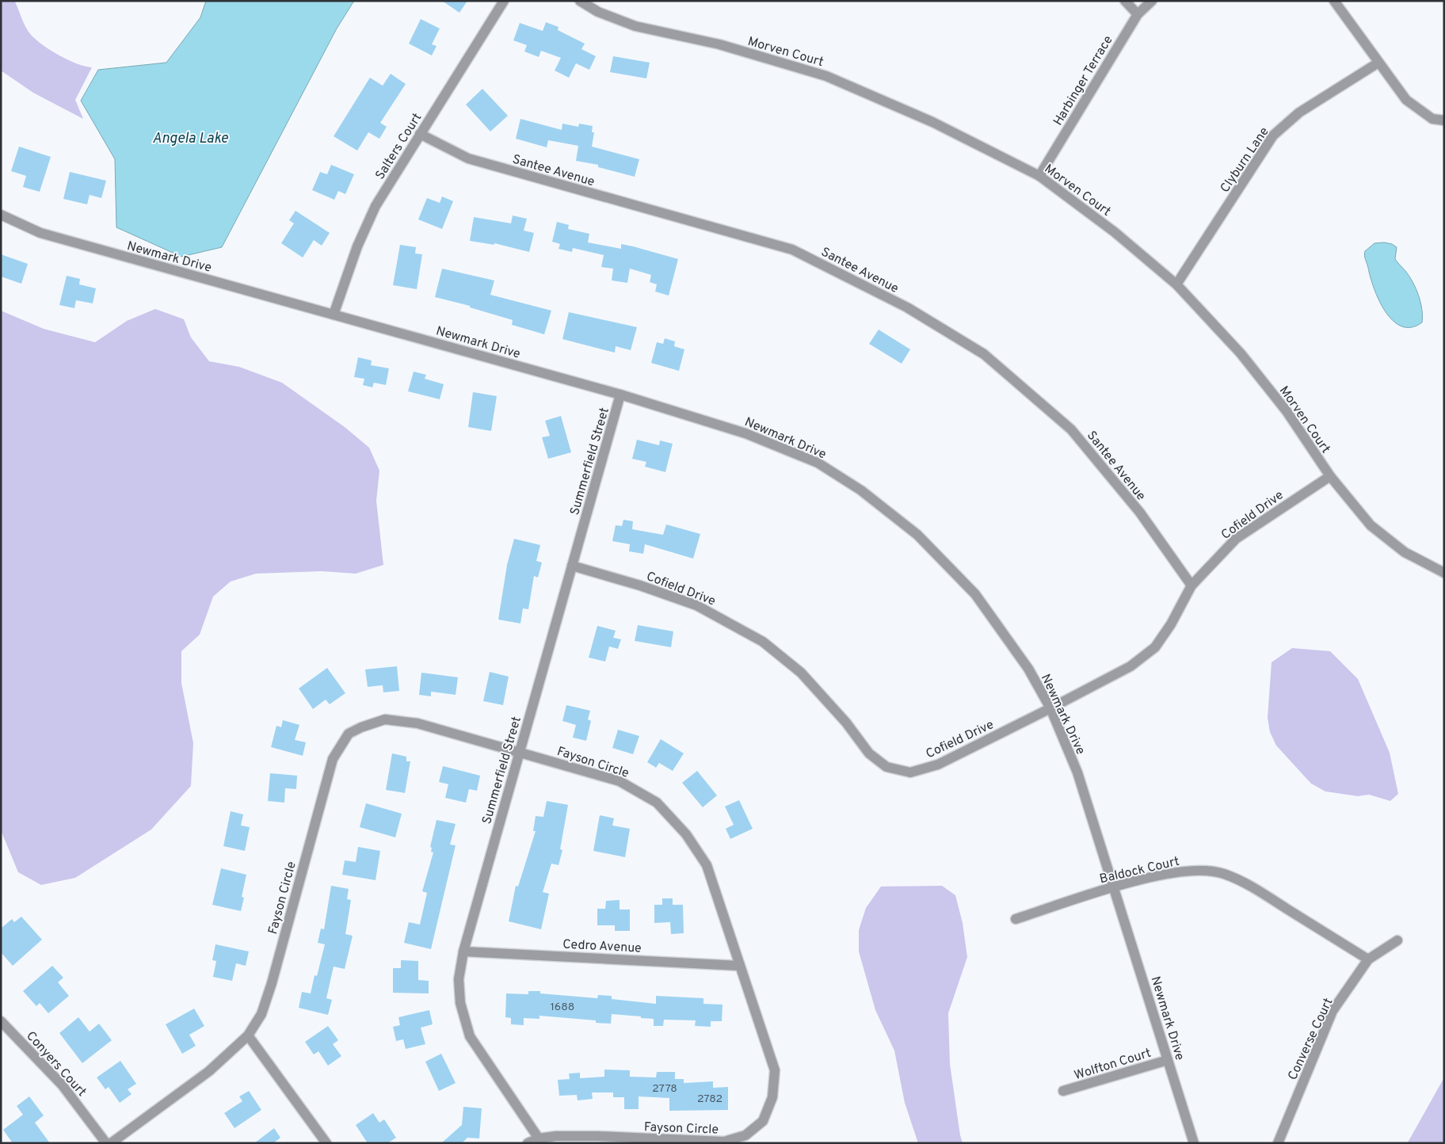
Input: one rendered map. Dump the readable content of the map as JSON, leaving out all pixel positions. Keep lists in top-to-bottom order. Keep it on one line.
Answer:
{"streets":{"street":["Morven Court","Harbinger Terrace","Salters Court","Clyburn Lane","Santee Avenue","Newmark Drive","Summerfield Street","Cofield Drive","Fayson Circle","Baldock Court","Cedro Avenue","Converse Court","Conyers Court","Wolfton Court"]},"crossings":[["Morven Court","Harbinger Terrace"],["Morven Court","Clyburn Lane"],["Morven Court","Cofield Drive"],["Salters Court","Santee Avenue"],["Salters Court","Newmark Drive"],["Santee Avenue","Cofield Drive"],["Newmark Drive","Summerfield Street"],["Newmark Drive","Cofield Drive"],["Newmark Drive","Baldock Court"],["Newmark Drive","Wolfton Court"],["Summerfield Street","Cofield Drive"],["Summerfield Street","Fayson Circle"],["Summerfield Street","Cedro Avenue"],["Fayson Circle","Cedro Avenue"],["Baldock Court","Converse Court"]],"water":["Angela Lake"],"house_numbers":["1688","2778","2782"]}
